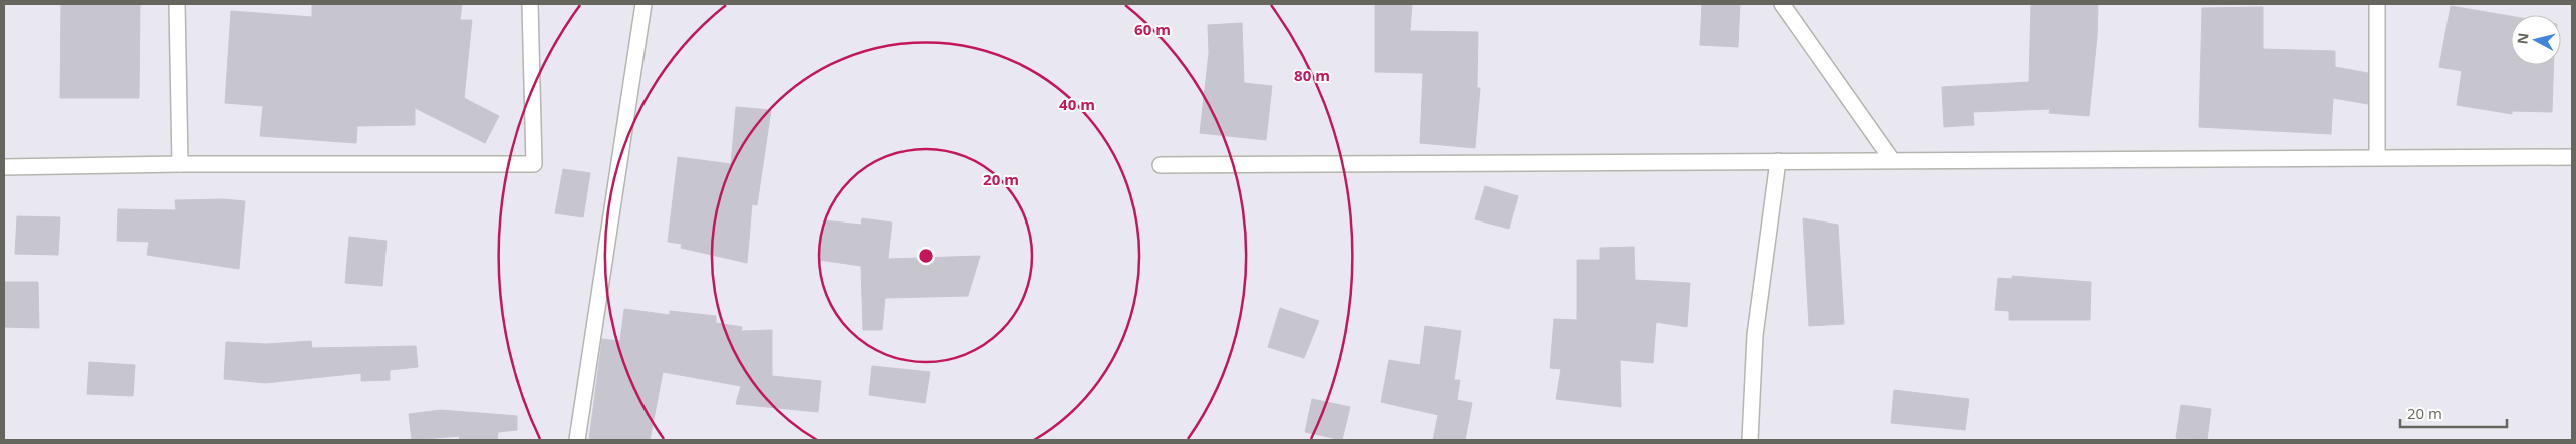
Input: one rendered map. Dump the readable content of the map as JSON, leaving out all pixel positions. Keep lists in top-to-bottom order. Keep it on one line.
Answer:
{"scale_bar":"20 m","north":"left","rings":["60 m","80 m","40 m","20 m"]}
